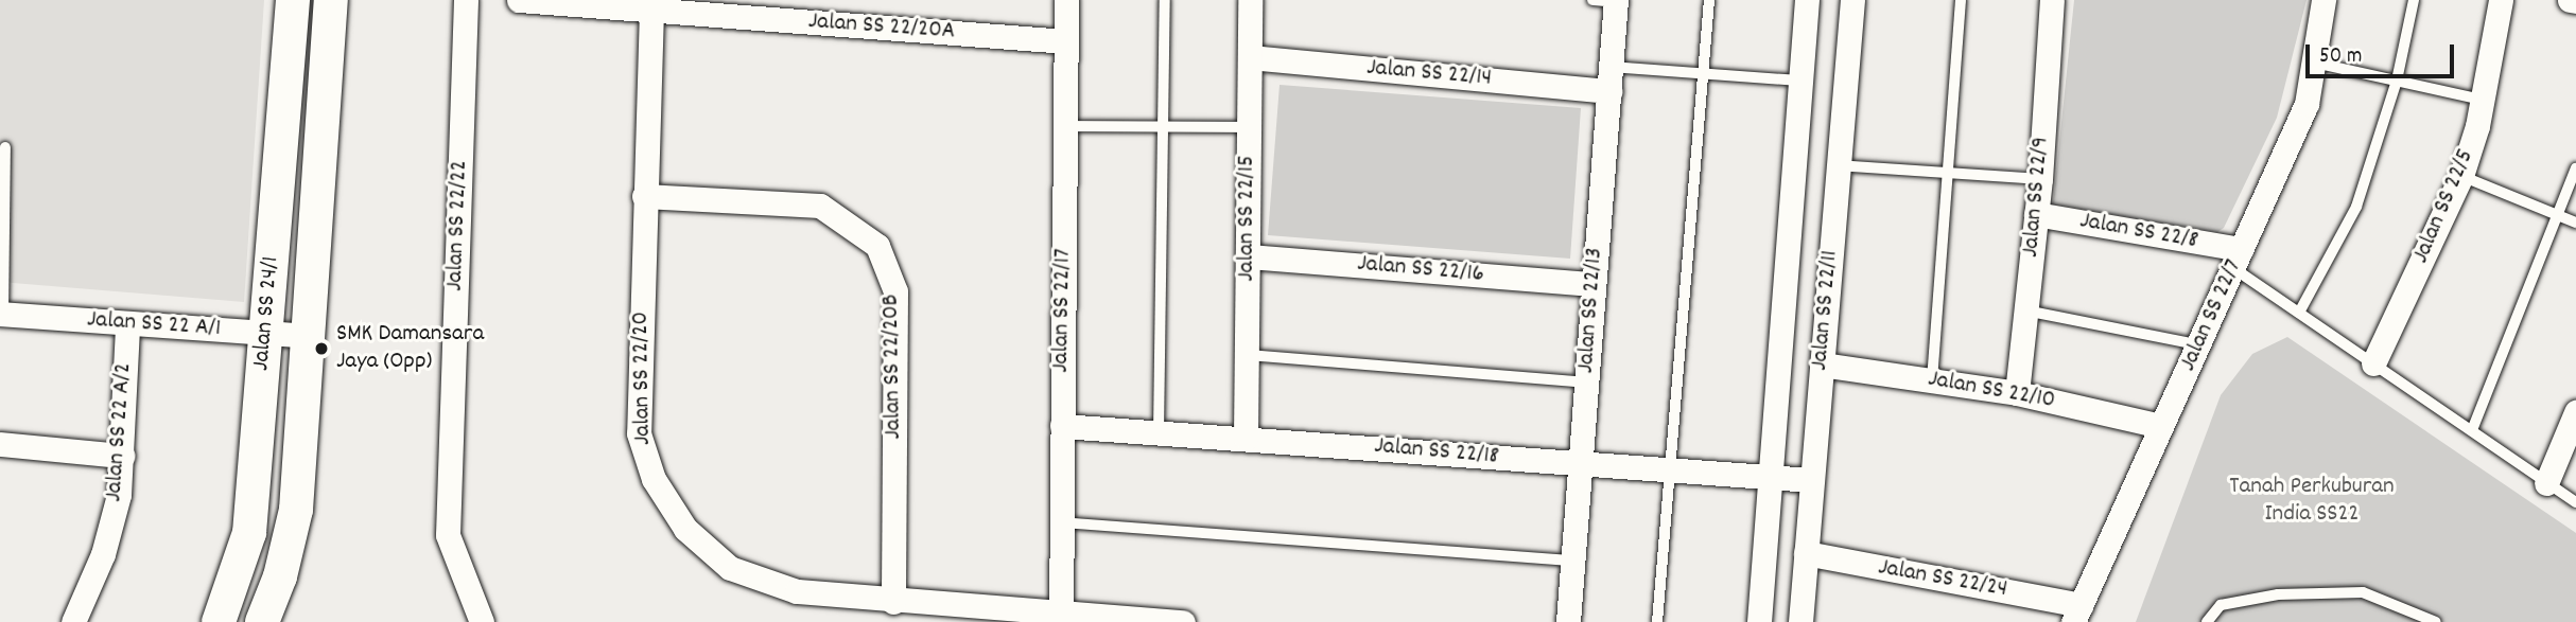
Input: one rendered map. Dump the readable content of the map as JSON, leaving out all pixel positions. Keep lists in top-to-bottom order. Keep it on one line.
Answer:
{"streets":{"main road":["Jalan SS 24/1"],"street":["Jalan SS 22/20A","Jalan SS 22/14","Jalan SS 22/9","Jalan SS 22/5","Jalan SS 22/15","Jalan SS 22/22","Jalan SS 22/8","Jalan SS 22/16","Jalan SS 22/17","Jalan SS 22/13","Jalan SS 22/11","Jalan SS 22/7","Jalan SS 22 A/1","Jalan SS 22/20B","Jalan SS 22/20","Jalan SS 22/10","Jalan SS 22 A/2","Jalan SS 22/18","Jalan SS 22/24"]},"crossings":[["Jalan SS 22/20A","Jalan SS 22/17"],["Jalan SS 22/20A","Jalan SS 22/20"],["Jalan SS 22/14","Jalan SS 22/15"],["Jalan SS 22/14","Jalan SS 22/13"],["Jalan SS 22/9","Jalan SS 22/8"],["Jalan SS 22/9","Jalan SS 22/10"],["Jalan SS 22/15","Jalan SS 22/16"],["Jalan SS 22/15","Jalan SS 22/18"],["Jalan SS 22/8","Jalan SS 22/7"],["Jalan SS 22/16","Jalan SS 22/13"],["Jalan SS 22/17","Jalan SS 22/20"],["Jalan SS 22/17","Jalan SS 22/18"],["Jalan SS 22/13","Jalan SS 22/18"],["Jalan SS 22/11","Jalan SS 22/10"],["Jalan SS 22/11","Jalan SS 22/18"],["Jalan SS 22/11","Jalan SS 22/24"],["Jalan SS 24/1","Jalan SS 22 A/1"],["Jalan SS 22/7","Jalan SS 22/10"],["Jalan SS 22/7","Jalan SS 22/24"],["Jalan SS 22 A/1","Jalan SS 22 A/2"],["Jalan SS 22/20B","Jalan SS 22/20"]],"parks":["Tanah Perkuburan India SS22"],"places":["SMK Damansara Jaya (Opp)"],"scale_bar":"50 m"}
